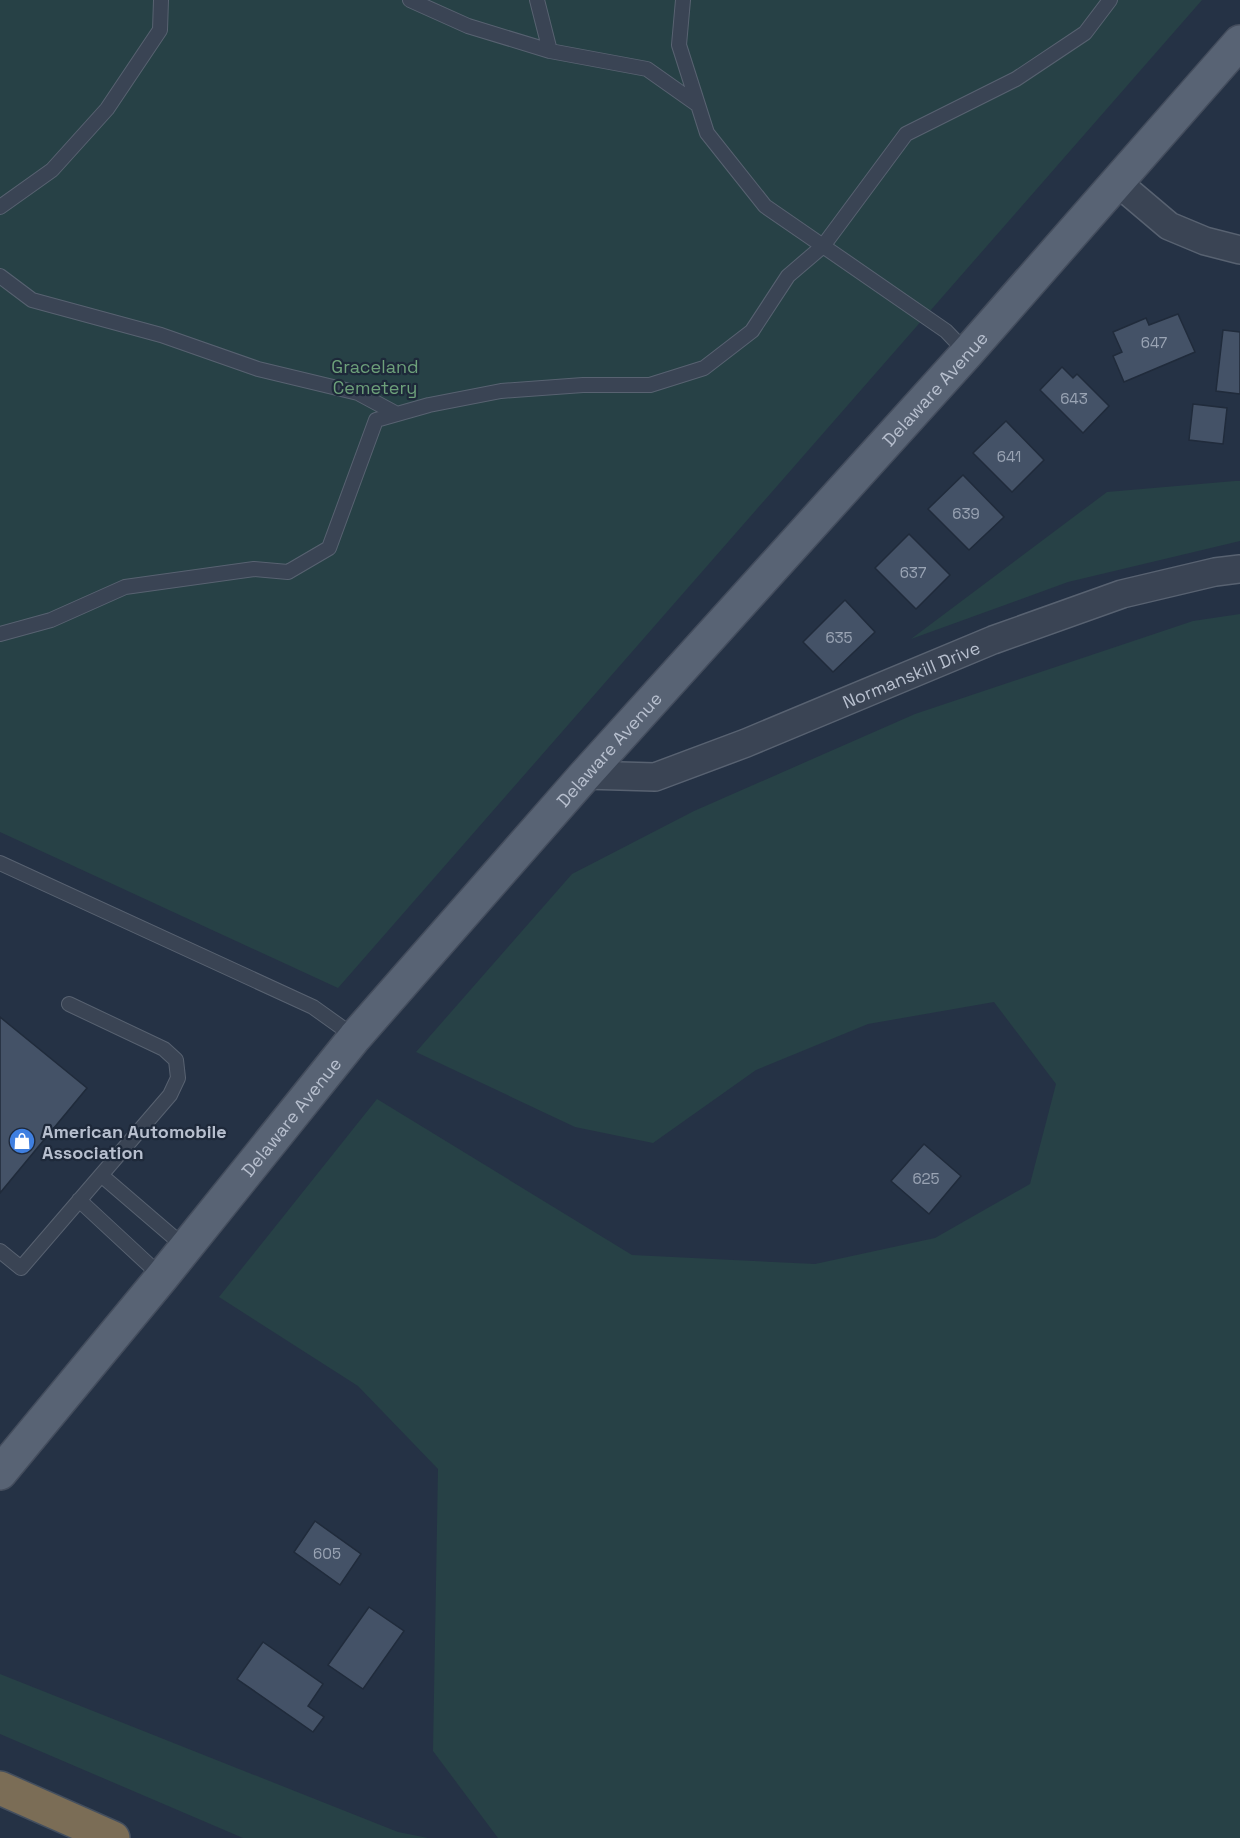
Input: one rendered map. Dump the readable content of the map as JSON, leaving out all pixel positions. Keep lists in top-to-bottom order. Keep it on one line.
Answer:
{"streets":{"main road":["Delaware Avenue"],"street":["Normanskill Drive"]},"crossings":[["Delaware Avenue","Normanskill Drive"]],"parks":["Graceland Cemetery"],"places":{"shop":["American Automobile Association"]},"house_numbers":["647","643","641","639","637","635","625","605"]}
